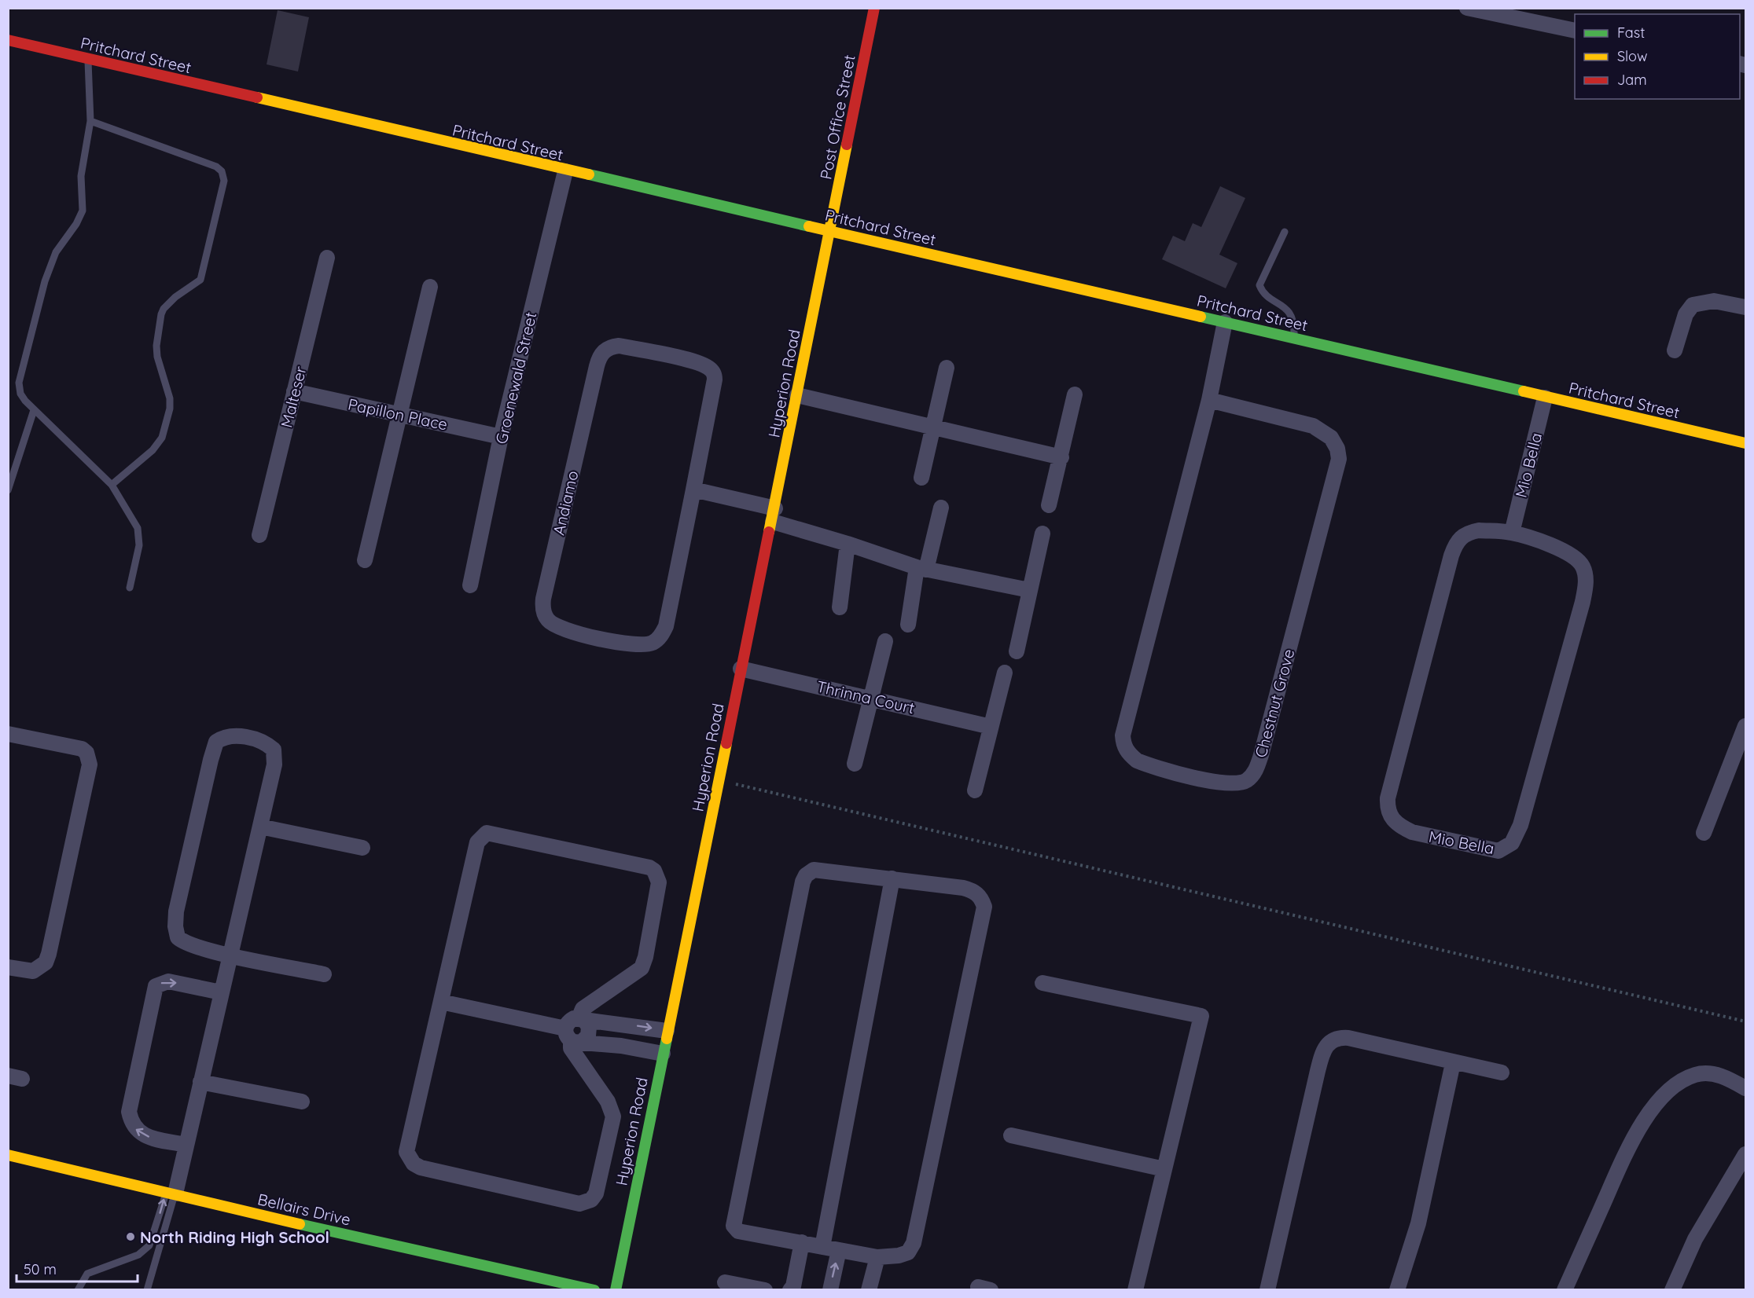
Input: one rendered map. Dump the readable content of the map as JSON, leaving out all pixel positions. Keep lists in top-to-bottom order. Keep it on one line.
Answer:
{"streets":{"street":["Pritchard Street","Post Office Street","Groenewald Street","Hyperion Road","Malteser","Papillon Place","Mio Bella","Andiamo","Thrinna Court","Chestnut Grove","Bellairs Drive"]},"crossings":[["Pritchard Street","Post Office Street"],["Pritchard Street","Groenewald Street"],["Pritchard Street","Hyperion Road"],["Pritchard Street","Mio Bella"],["Pritchard Street","Chestnut Grove"],["Post Office Street","Hyperion Road"],["Groenewald Street","Papillon Place"],["Hyperion Road","Thrinna Court"],["Malteser","Papillon Place"]],"places":["North Riding High School"],"legend":["Fast","Slow","Jam"],"scale_bar":"50 m"}
